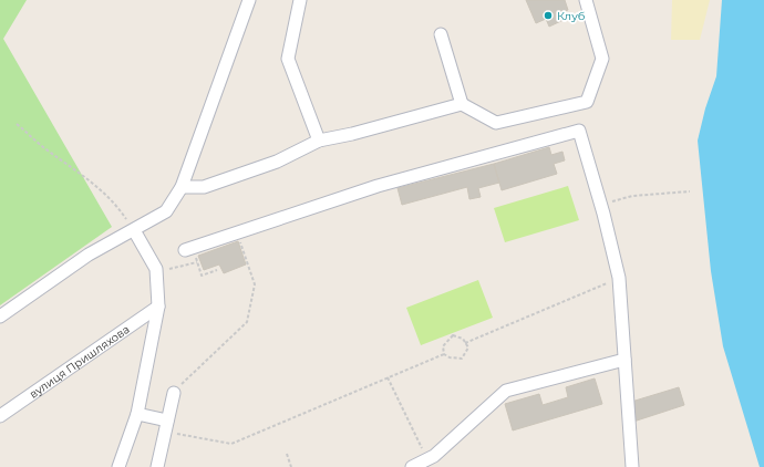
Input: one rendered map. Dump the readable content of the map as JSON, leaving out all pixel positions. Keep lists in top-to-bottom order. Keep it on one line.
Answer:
{"streets":{"street":["вулиця Пришляхова"]},"places":["Клуб"]}
